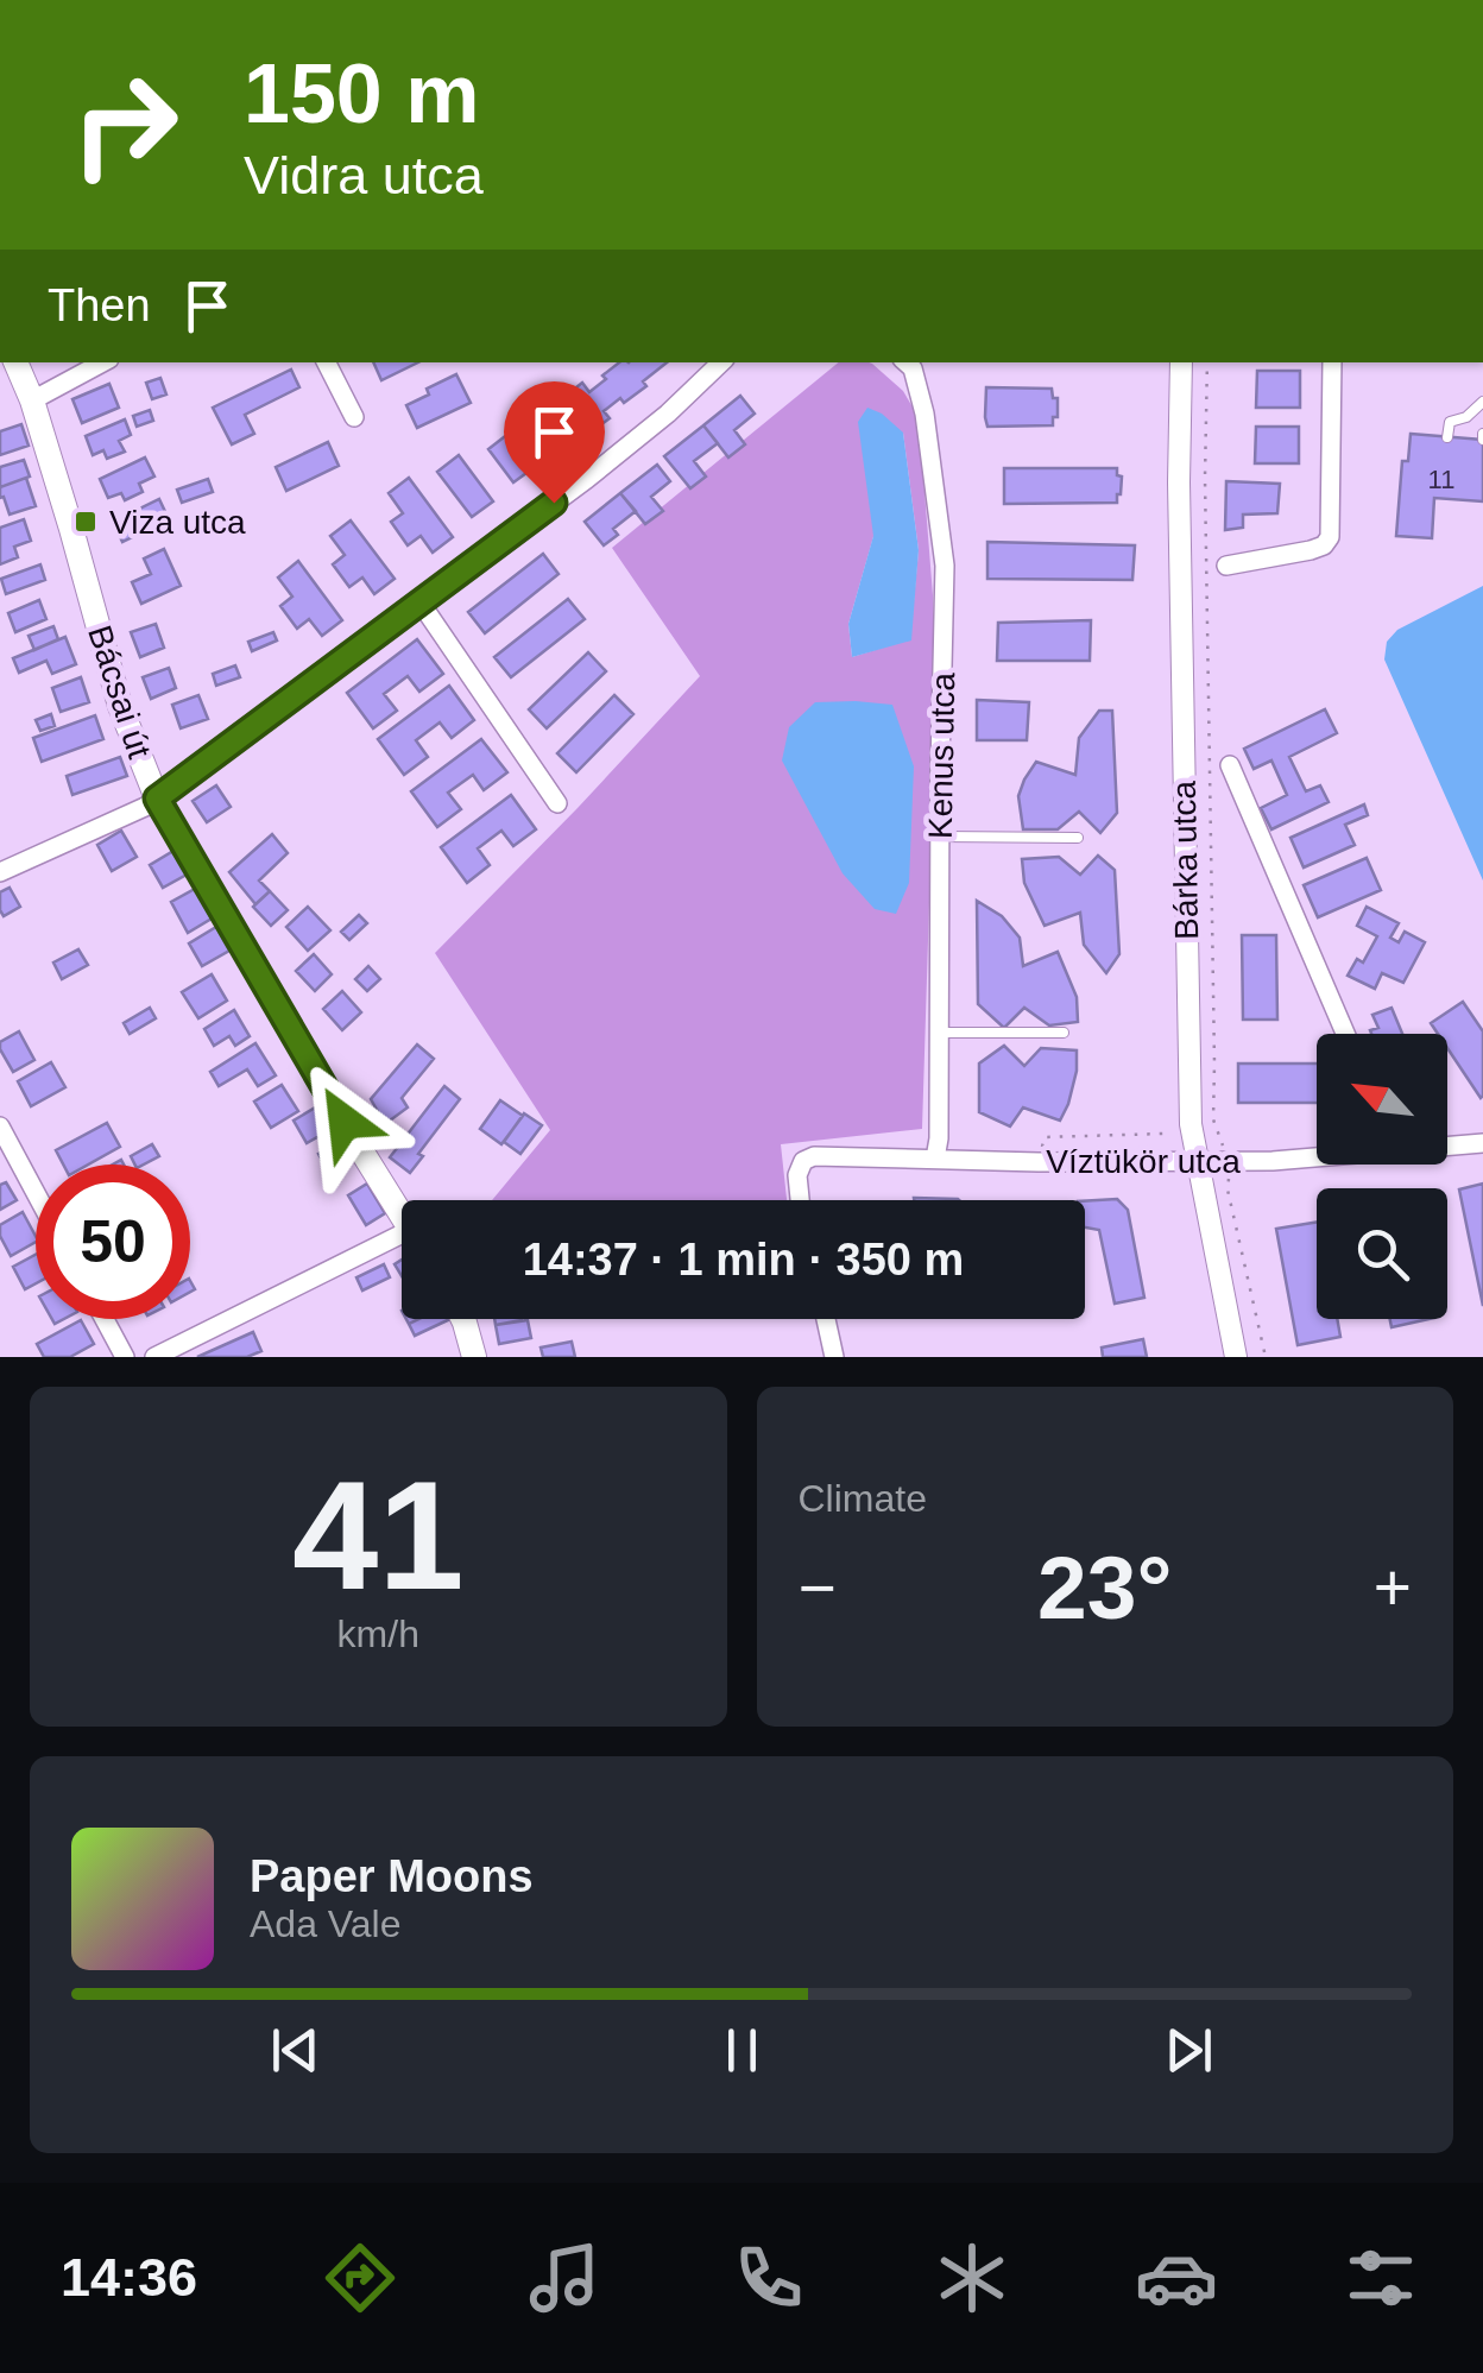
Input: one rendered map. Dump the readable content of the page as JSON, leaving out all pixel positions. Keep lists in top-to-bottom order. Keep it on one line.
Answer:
{"streets":{"main road":["Bácsai út"],"street":["Kenus utca","Bárka utca","Víztükör utca"]},"crossings":[["Kenus utca","Víztükör utca"],["Bárka utca","Víztükör utca"]],"places":{"transit":["Viza utca"]},"house_numbers":["11"],"north":"top left","page":{"turn":["150 m","Vidra utca"],"then":"Then","limit":"50","trip":"14:37 · 1 min · 350 m","tile":[["41","km/h"],"Climate"],"heat":["−","23°","+"],"song":["Paper Moons","Ada Vale"],"tabs":"14:36"}}
